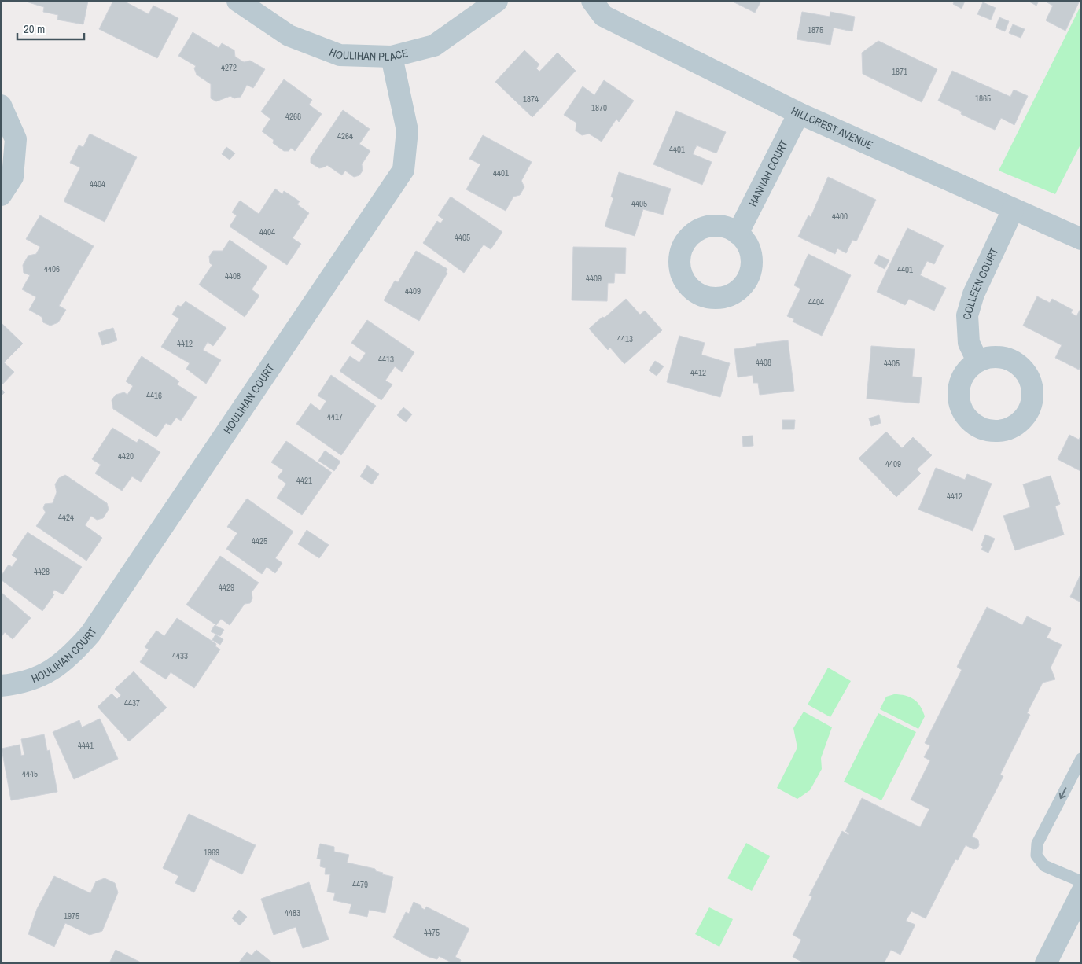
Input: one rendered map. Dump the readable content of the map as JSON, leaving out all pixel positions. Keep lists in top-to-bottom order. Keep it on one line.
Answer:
{"streets":{"street":["HOULIHAN PLACE","HILLCREST AVENUE","HANNAH COURT","COLLEEN COURT","HOULIHAN COURT"]},"crossings":[["HOULIHAN PLACE","HOULIHAN COURT"],["HILLCREST AVENUE","HANNAH COURT"],["HILLCREST AVENUE","COLLEEN COURT"]],"house_numbers":["1875","4272","1871","1865","1874","1870","4268","4264","4401","4401","4404","4405","4400","4404","4405","4406","4401","4408","4409","4409","4404","4413","4412","4413","4408","4405","4412","4416","4417","4420","4409","4421","4412","4424","4425","4428","4429","4433","4437","4441","4445","1969","4479","4483","1975","4475"],"scale_bar":"20 m"}
